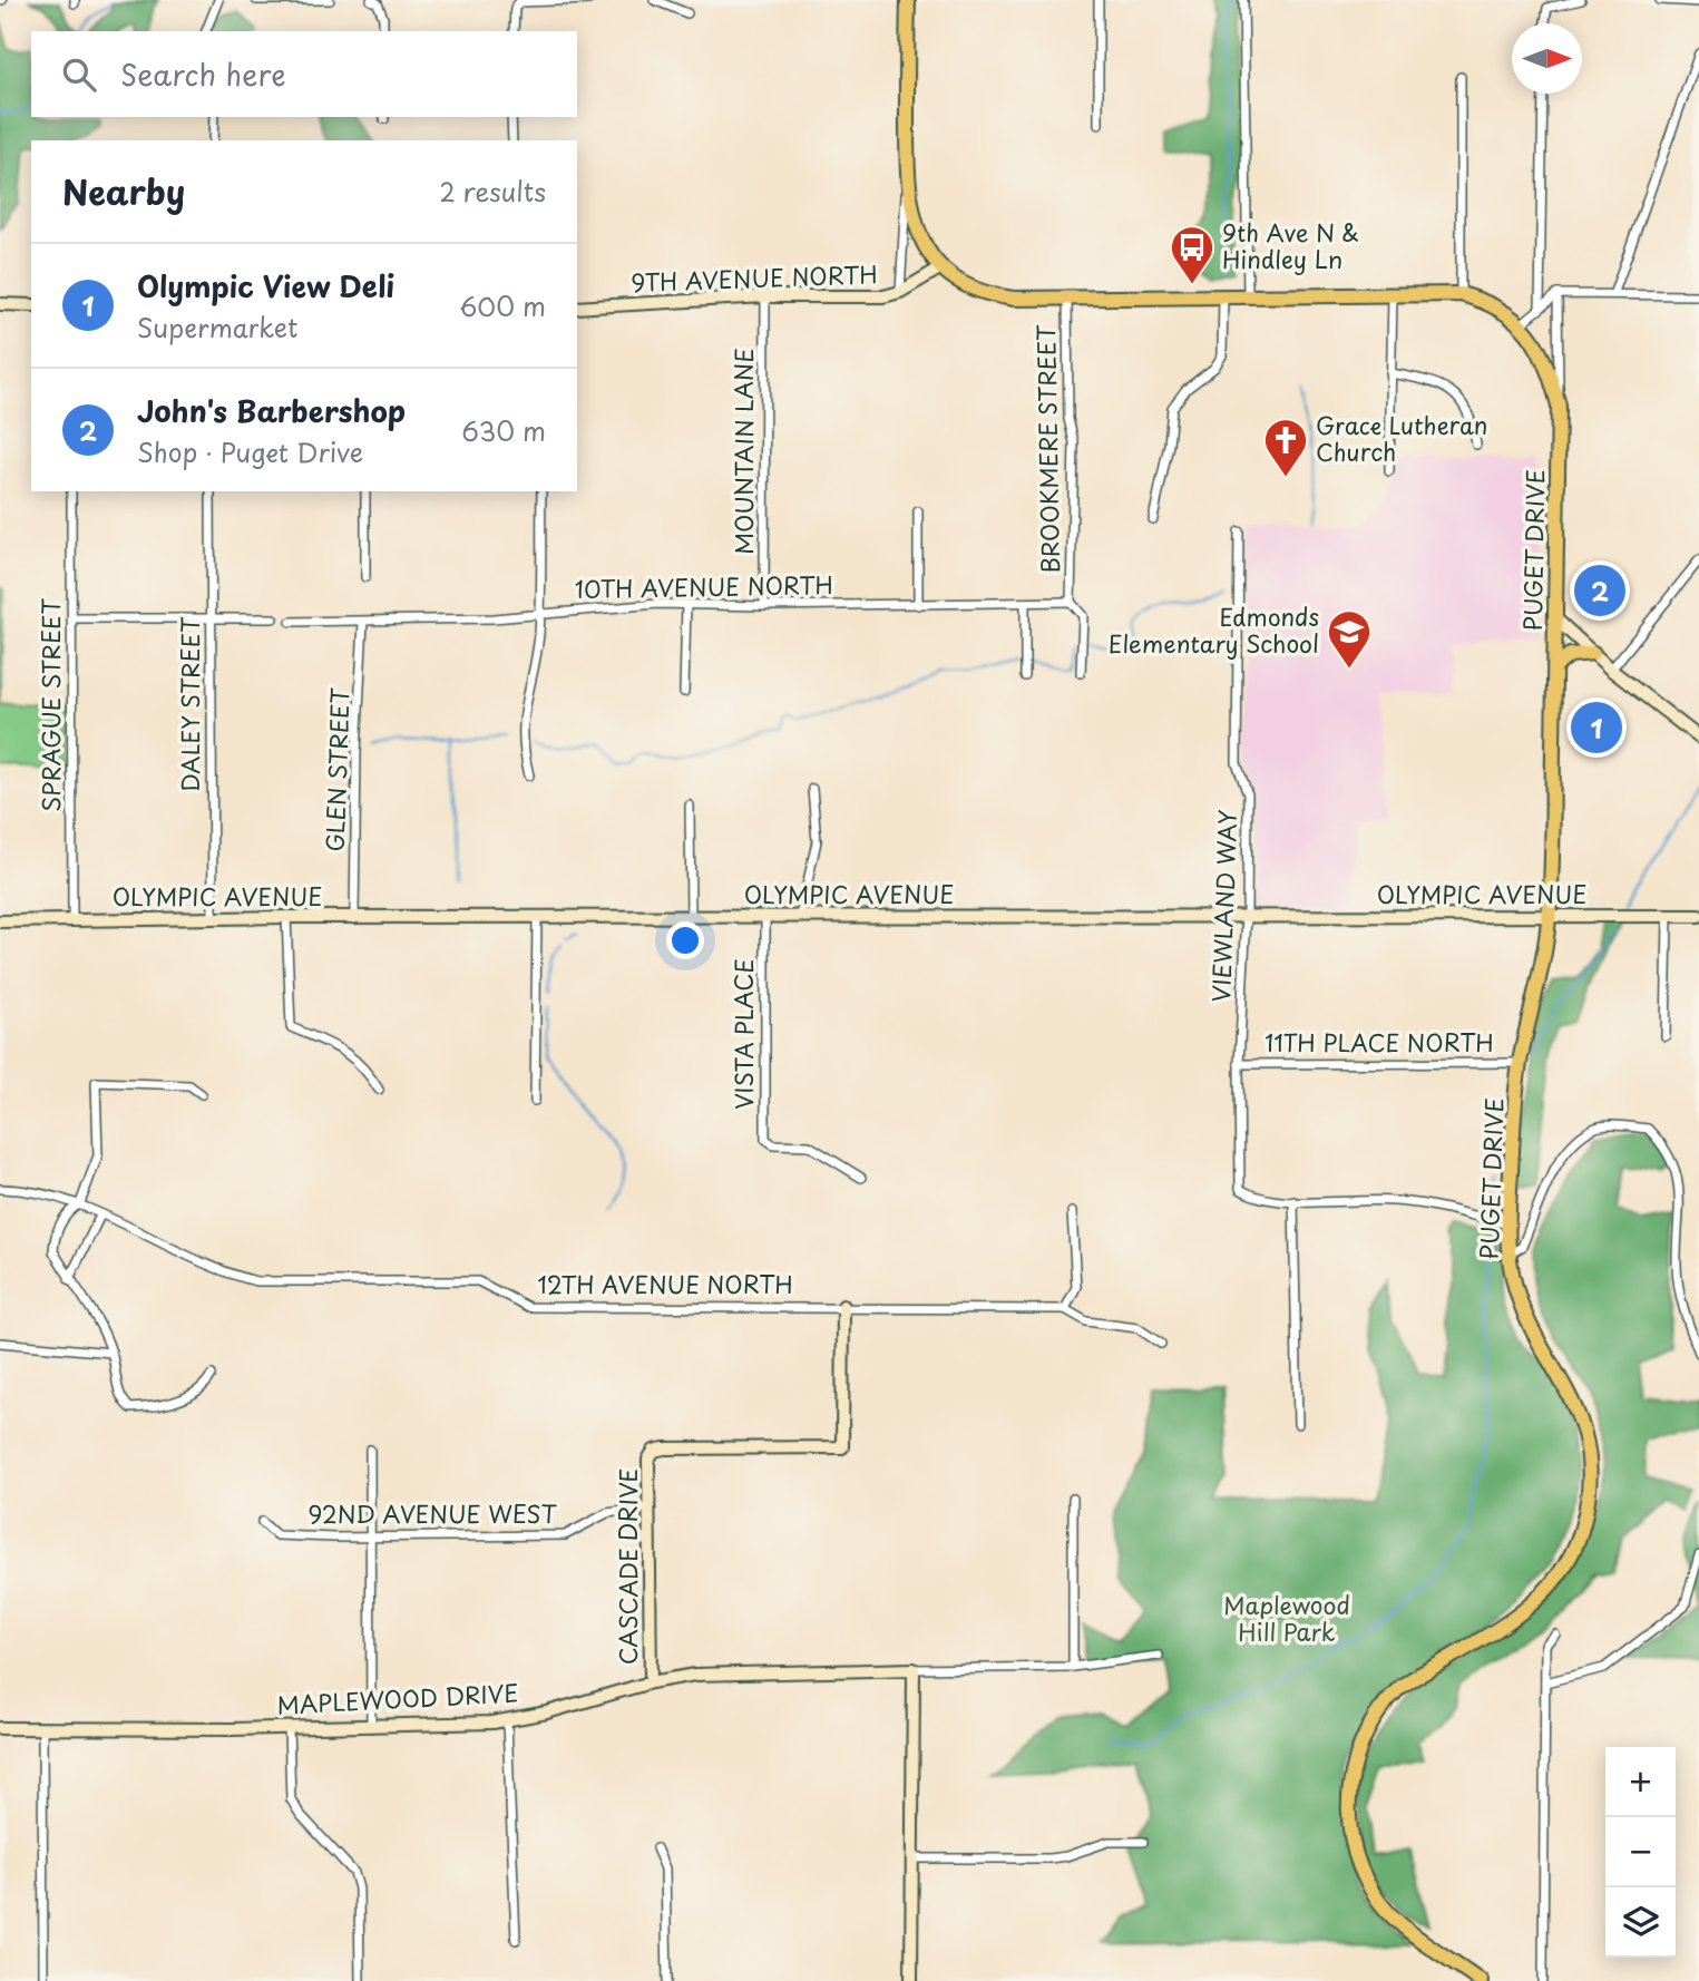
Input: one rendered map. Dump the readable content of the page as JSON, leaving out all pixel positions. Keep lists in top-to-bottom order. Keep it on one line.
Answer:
{"streets":{"main road":["PUGET DRIVE"],"street":["9TH AVENUE NORTH","BROOKMERE STREET","MOUNTAIN LANE","10TH AVENUE NORTH","DALEY STREET","SPRAGUE STREET","GLEN STREET","OLYMPIC AVENUE","VIEWLAND WAY","VISTA PLACE","11TH PLACE NORTH","12TH AVENUE NORTH","92ND AVENUE WEST","CASCADE DRIVE","MAPLEWOOD DRIVE"]},"crossings":[["9TH AVENUE NORTH","MOUNTAIN LANE"],["BROOKMERE STREET","10TH AVENUE NORTH"],["MOUNTAIN LANE","10TH AVENUE NORTH"],["PUGET DRIVE","OLYMPIC AVENUE"],["PUGET DRIVE","11TH PLACE NORTH"],["10TH AVENUE NORTH","GLEN STREET"],["DALEY STREET","OLYMPIC AVENUE"],["SPRAGUE STREET","OLYMPIC AVENUE"],["GLEN STREET","OLYMPIC AVENUE"],["OLYMPIC AVENUE","VIEWLAND WAY"],["OLYMPIC AVENUE","VISTA PLACE"],["VIEWLAND WAY","11TH PLACE NORTH"],["12TH AVENUE NORTH","CASCADE DRIVE"],["92ND AVENUE WEST","CASCADE DRIVE"],["CASCADE DRIVE","MAPLEWOOD DRIVE"]],"parks":["Maplewood Hill Park"],"places":{"bus stop":["9th Ave N & Hindley Ln"],"church":["Grace Lutheran Church"],"school or university":["Edmonds Elementary School"]},"north":"right","page":{"search":"Search here","heading":["Nearby","2 results"],"list":[{"mark":"1","name":"Olympic View Deli","note":"Supermarket","value":"600 m"},{"mark":"2","name":"John's Barbershop","note":"Shop · Puget Drive","value":"630 m"}],"pins":["2","1"],"map_buttons":["+","−"]}}
